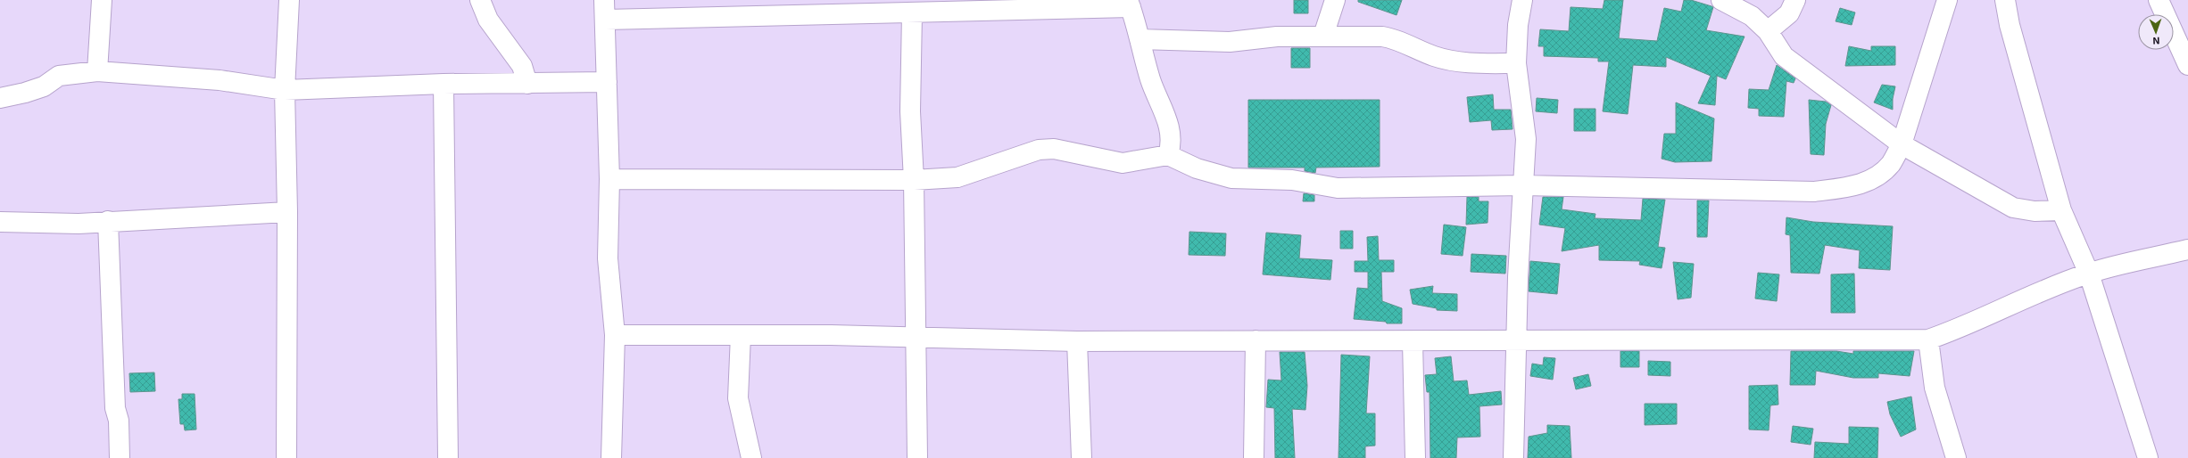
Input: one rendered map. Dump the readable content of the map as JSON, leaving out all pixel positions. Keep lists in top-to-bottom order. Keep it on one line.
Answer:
{"north":"bottom"}
